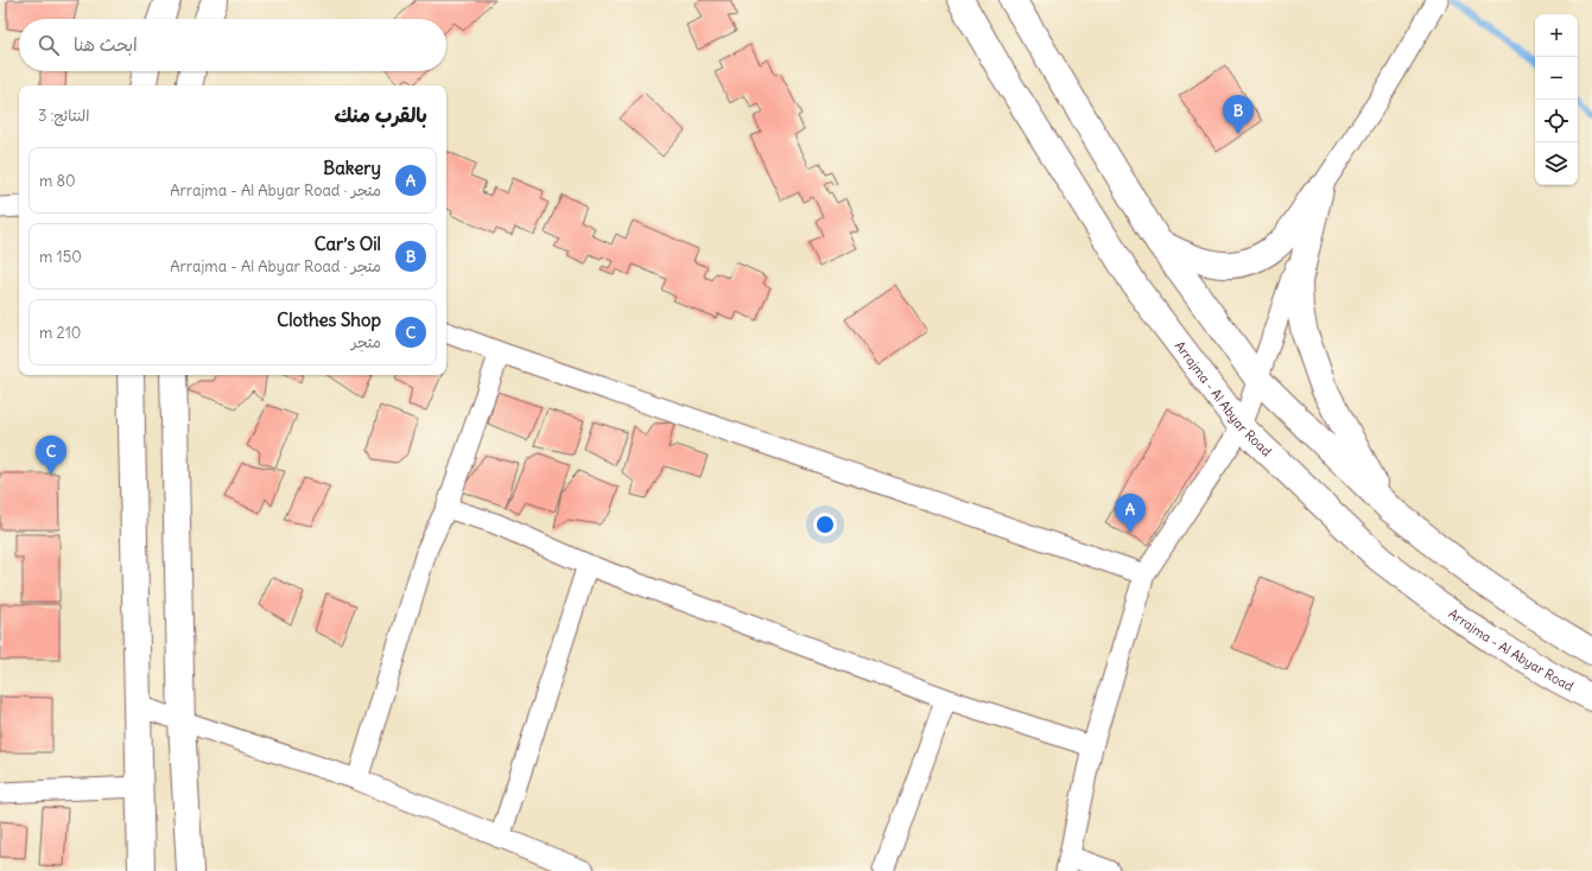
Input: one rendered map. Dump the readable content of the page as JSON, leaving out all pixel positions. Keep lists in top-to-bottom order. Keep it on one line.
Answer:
{"streets":{"main road":["Arrajma - Al Abyar Road"]},"page":{"map_buttons":["+","−"],"search":"ابحث هنا","heading":["بالقرب منك","النتائج: 3"],"pins":["B","C","A"],"list":[{"mark":"A","name":"Bakery","note":"متجر · Arrajma - Al Abyar Road","value":"80 m"},{"mark":"B","name":"Car’s Oil","note":"متجر · Arrajma - Al Abyar Road","value":"150 m"},{"mark":"C","name":"Clothes Shop","note":"متجر","value":"210 m"}]}}
